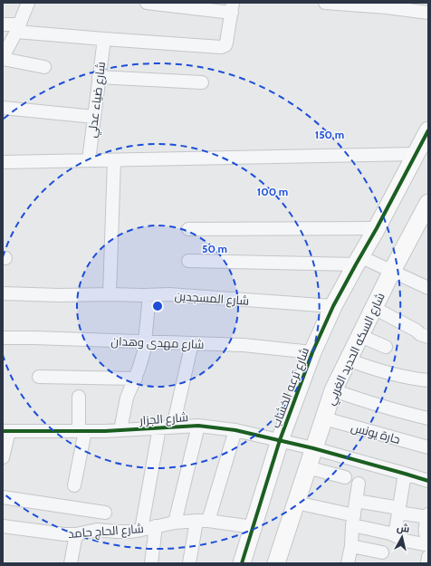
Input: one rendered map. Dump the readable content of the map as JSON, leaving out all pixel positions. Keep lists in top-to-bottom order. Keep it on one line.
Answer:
{"streets":{"street":["شارع ضياء عدلي","شارع المسجدين","شارع مهدى وهدان","شارع السكه الحديد الغربي","شارع ترعه الخشاب","شارع الجزار","حارة يونس","شارع الحاج حامد"]},"crossings":[["شارع المسجدين","شارع ترعه الخشاب"],["شارع مهدى وهدان","شارع ترعه الخشاب"],["شارع السكه الحديد الغربي","شارع الجزار"],["شارع السكه الحديد الغربي","حارة يونس"],["شارع ترعه الخشاب","شارع الجزار"],["شارع ترعه الخشاب","شارع الحاج حامد"]],"north":"top","rings":["150 m","100 m","50 m"]}
